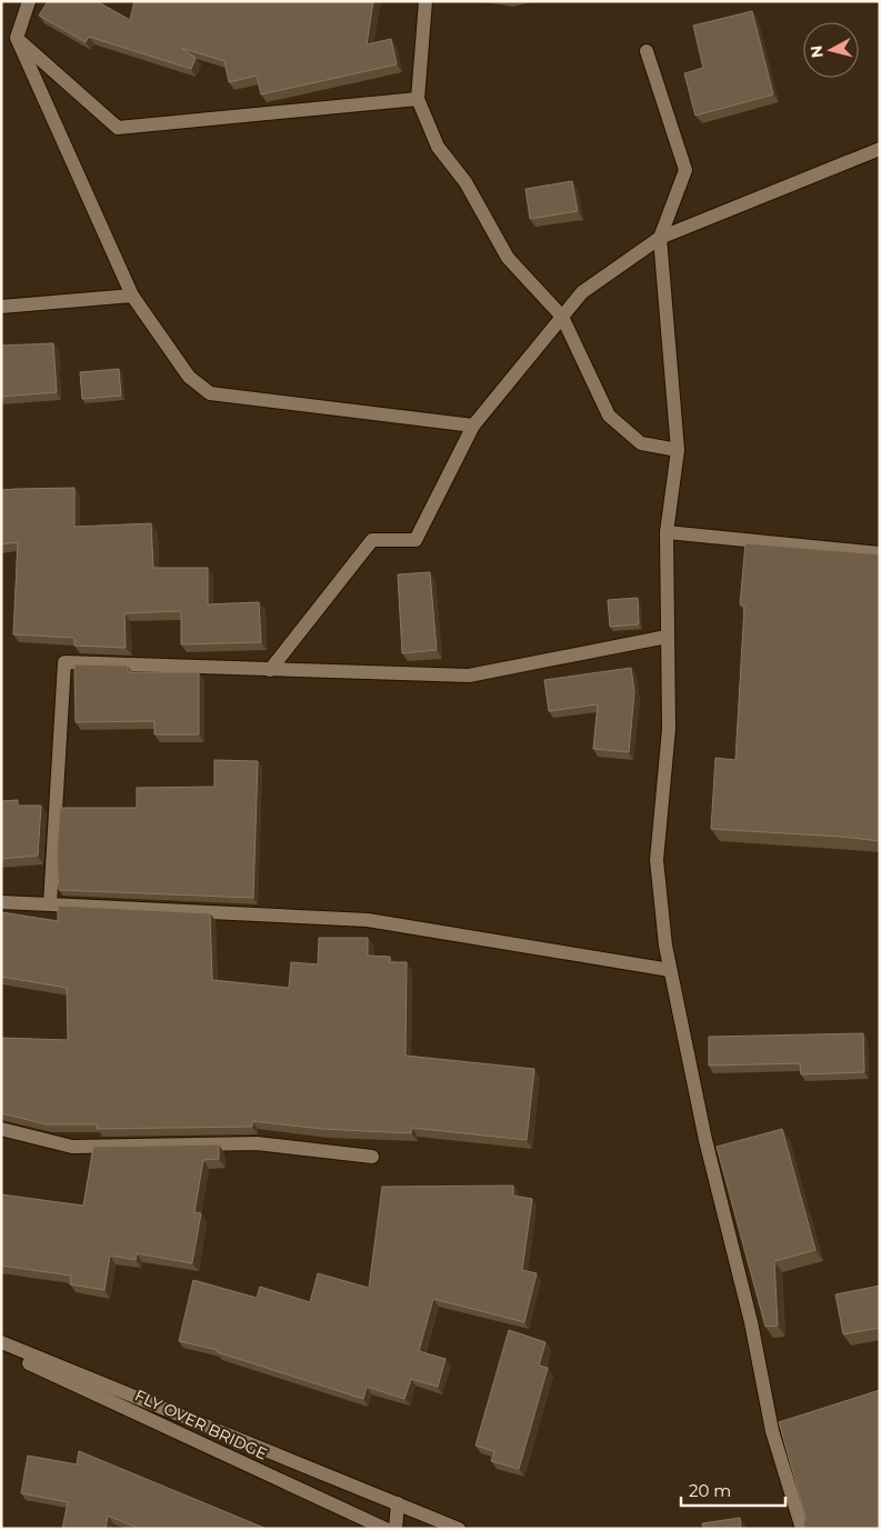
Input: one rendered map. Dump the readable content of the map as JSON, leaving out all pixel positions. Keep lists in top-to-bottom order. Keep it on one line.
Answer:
{"streets":{"street":["FLY OVER BRIDGE"]},"scale_bar":"20 m","north":"left"}
